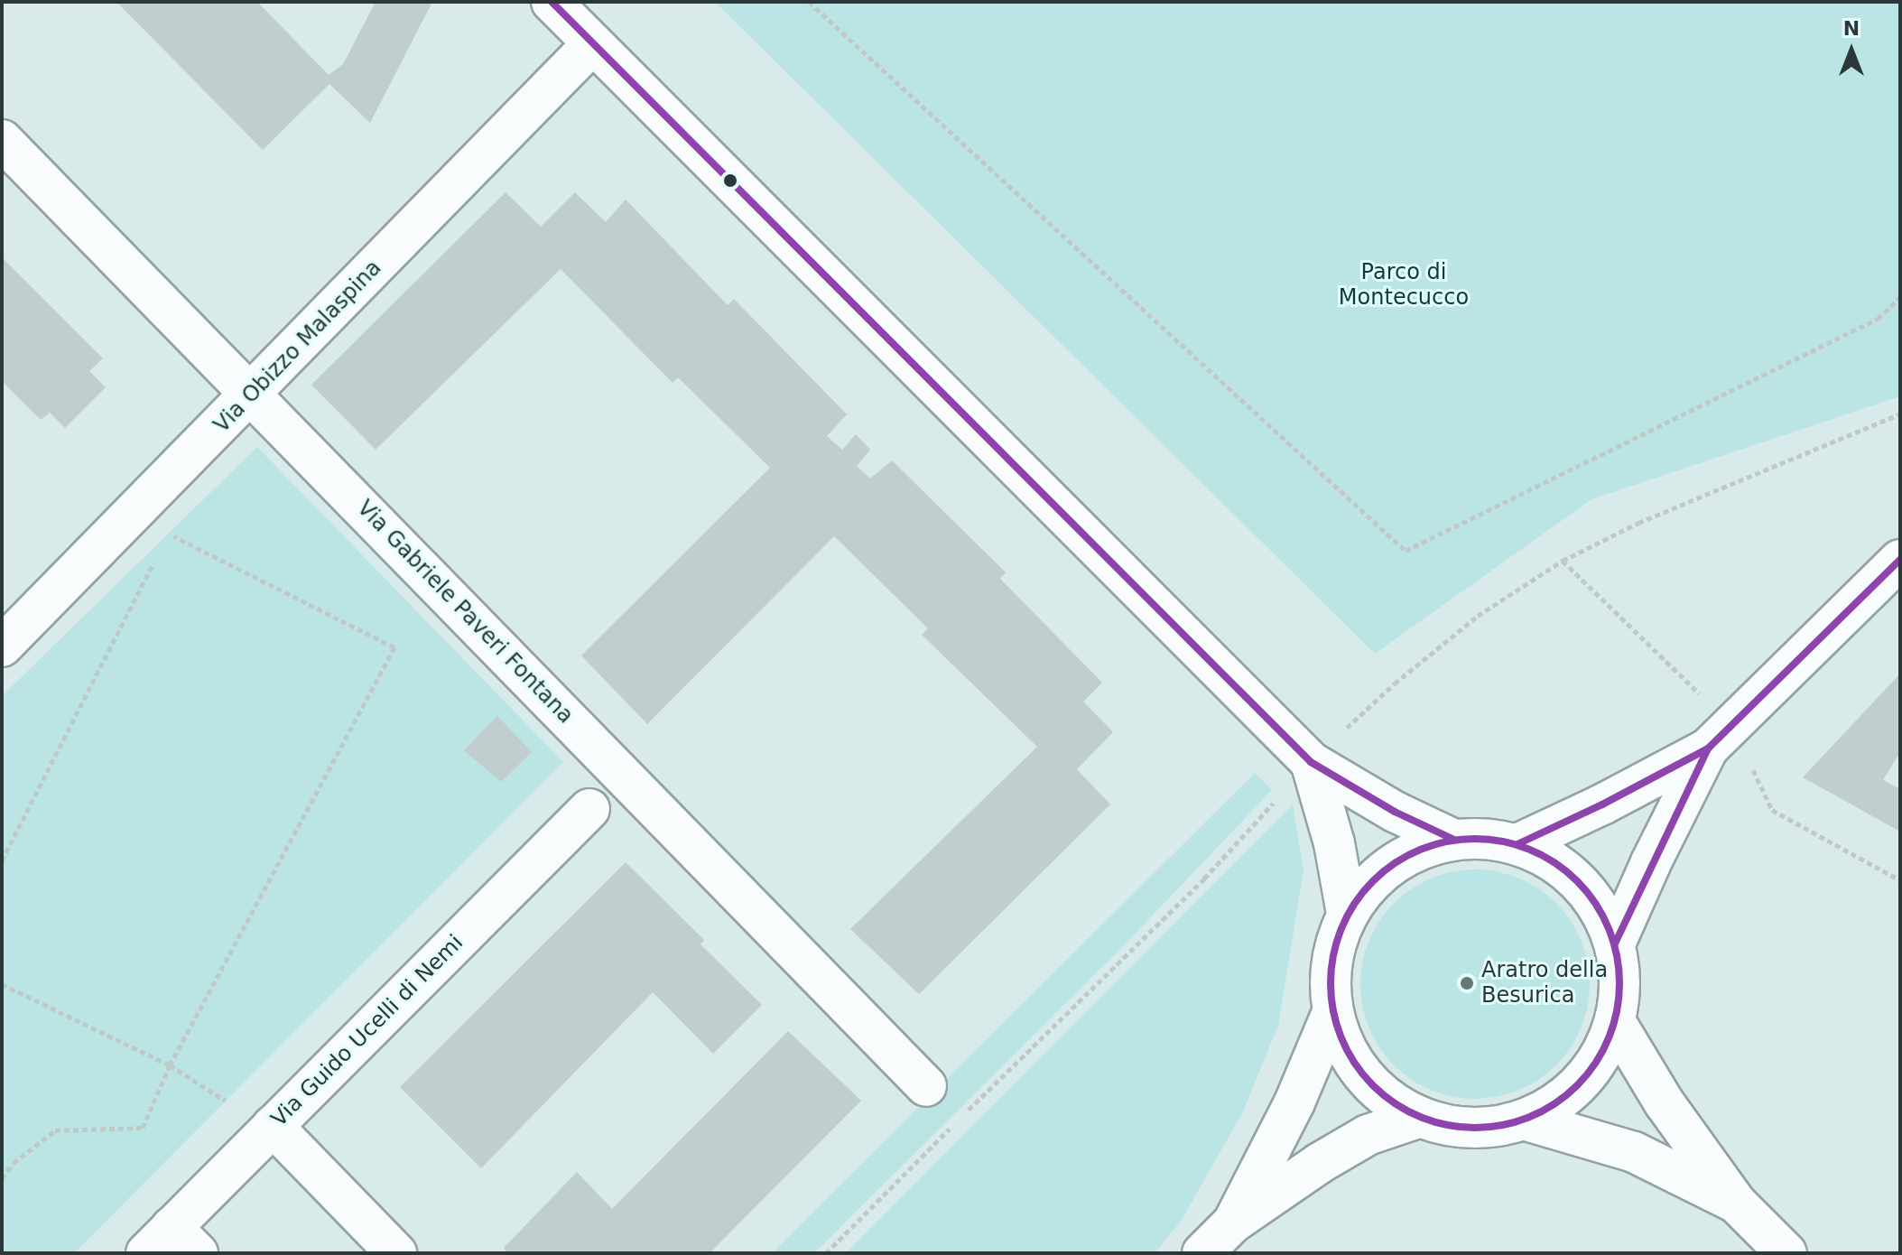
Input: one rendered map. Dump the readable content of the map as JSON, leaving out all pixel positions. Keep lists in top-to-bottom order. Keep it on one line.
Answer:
{"streets":{"street":["Via Obizzo Malaspina","Via Gabriele Paveri Fontana","Via Guido Ucelli di Nemi"]},"crossings":[["Via Obizzo Malaspina","Via Gabriele Paveri Fontana"]],"parks":["Parco di Montecucco"],"places":["Aratro della Besurica"],"north":"top"}
